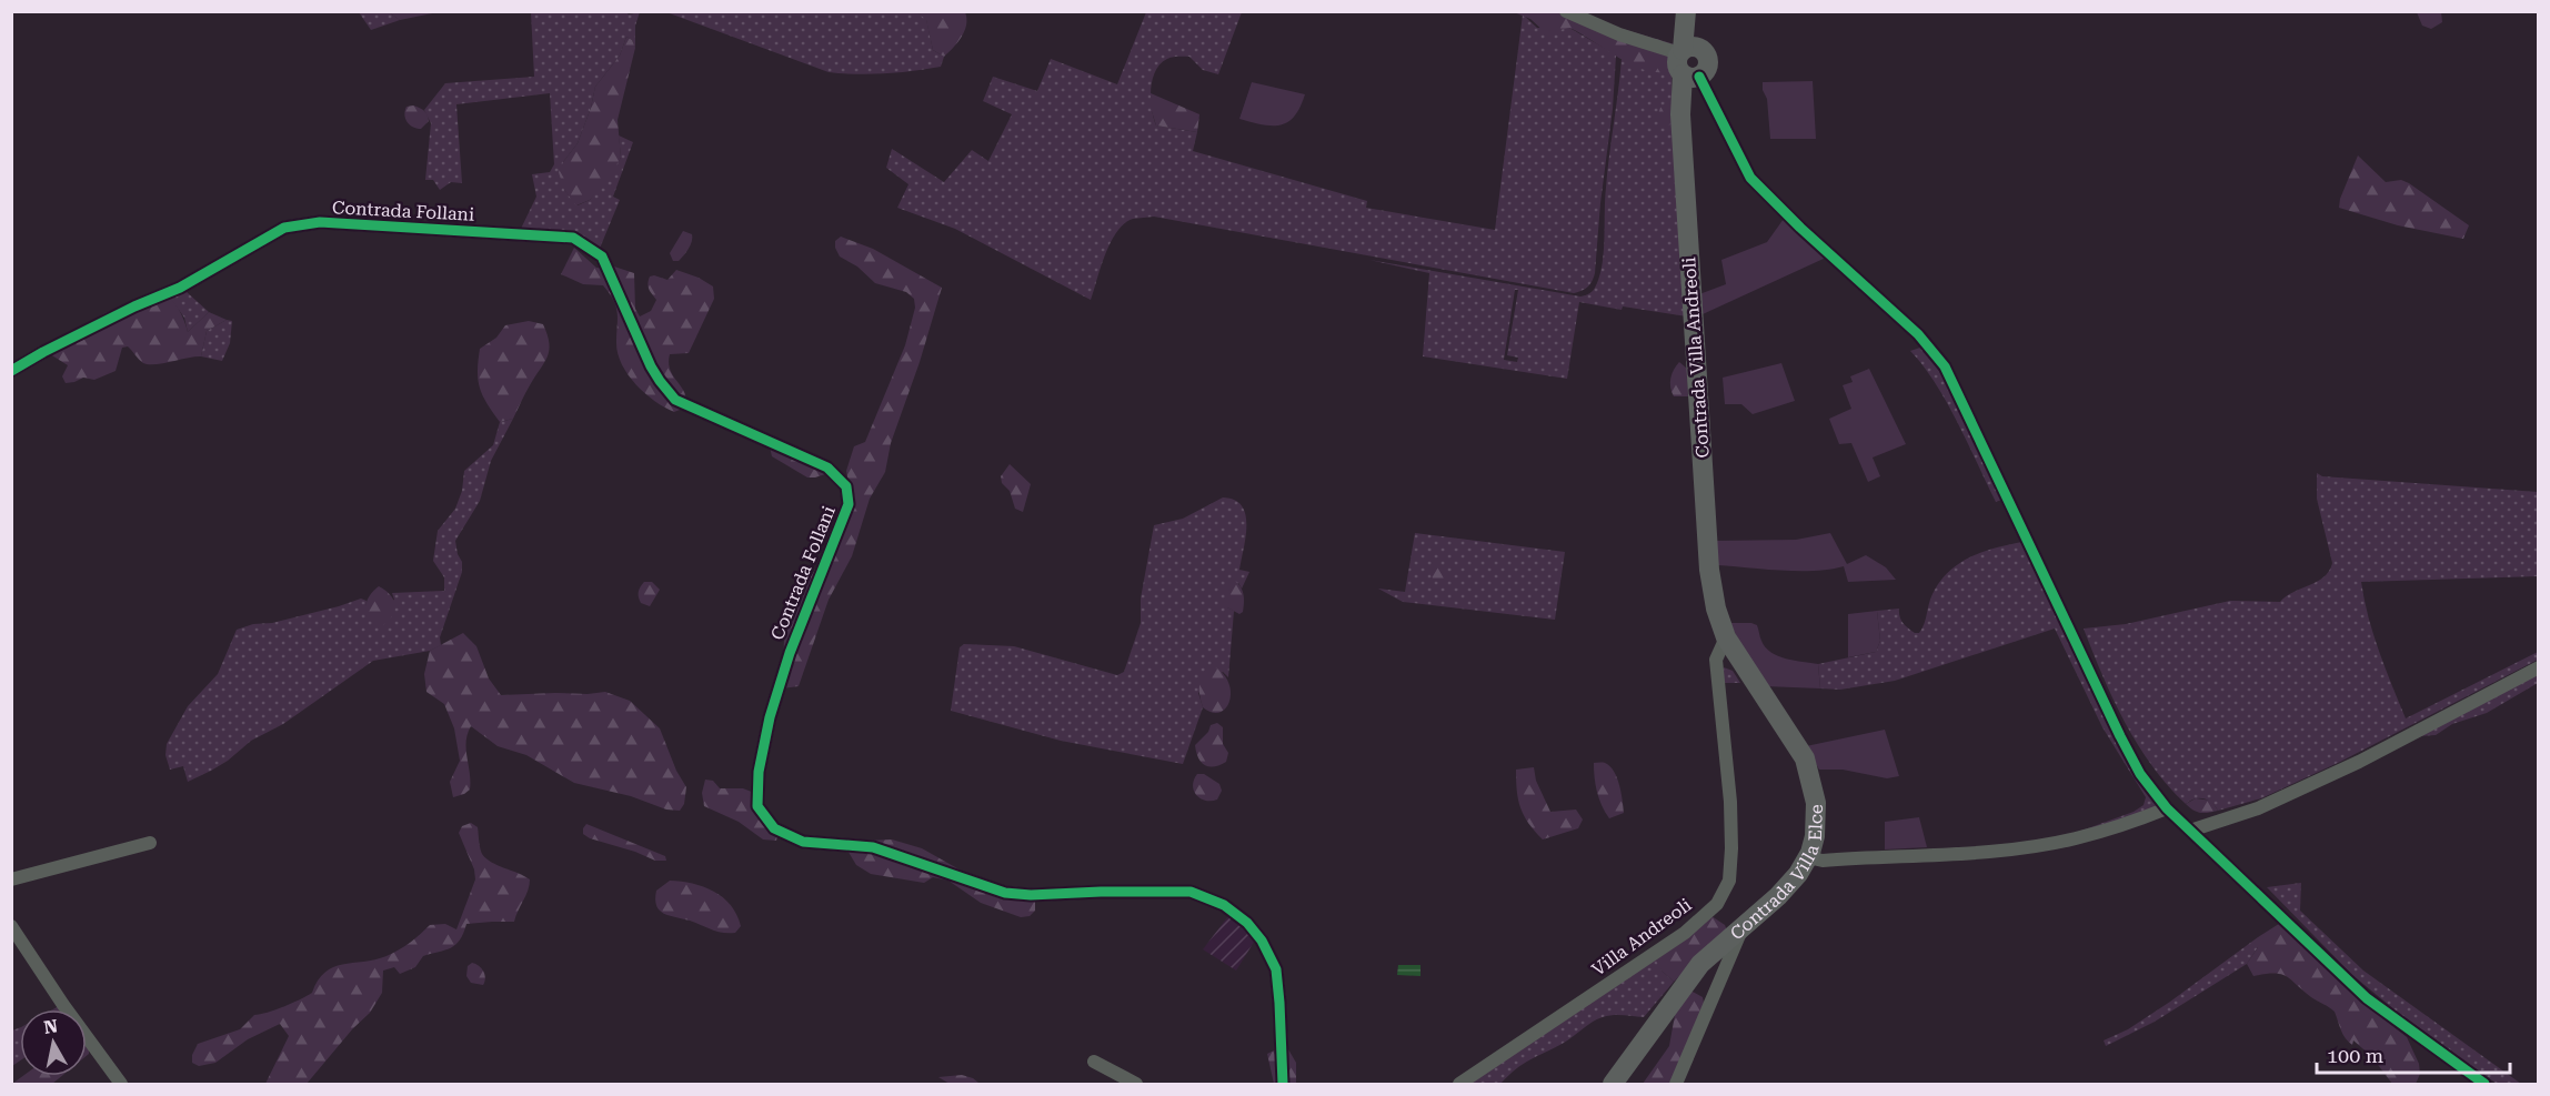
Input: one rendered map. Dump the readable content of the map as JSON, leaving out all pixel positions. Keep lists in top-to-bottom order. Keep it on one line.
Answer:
{"streets":{"main road":["Contrada Villa Andreoli","Contrada Villa Elce"],"street":["Contrada Follani","Villa Andreoli"]},"crossings":[["Contrada Villa Andreoli","Contrada Villa Elce"],["Contrada Villa Andreoli","Villa Andreoli"],["Contrada Villa Elce","Villa Andreoli"]],"scale_bar":"100 m","north":"top"}
